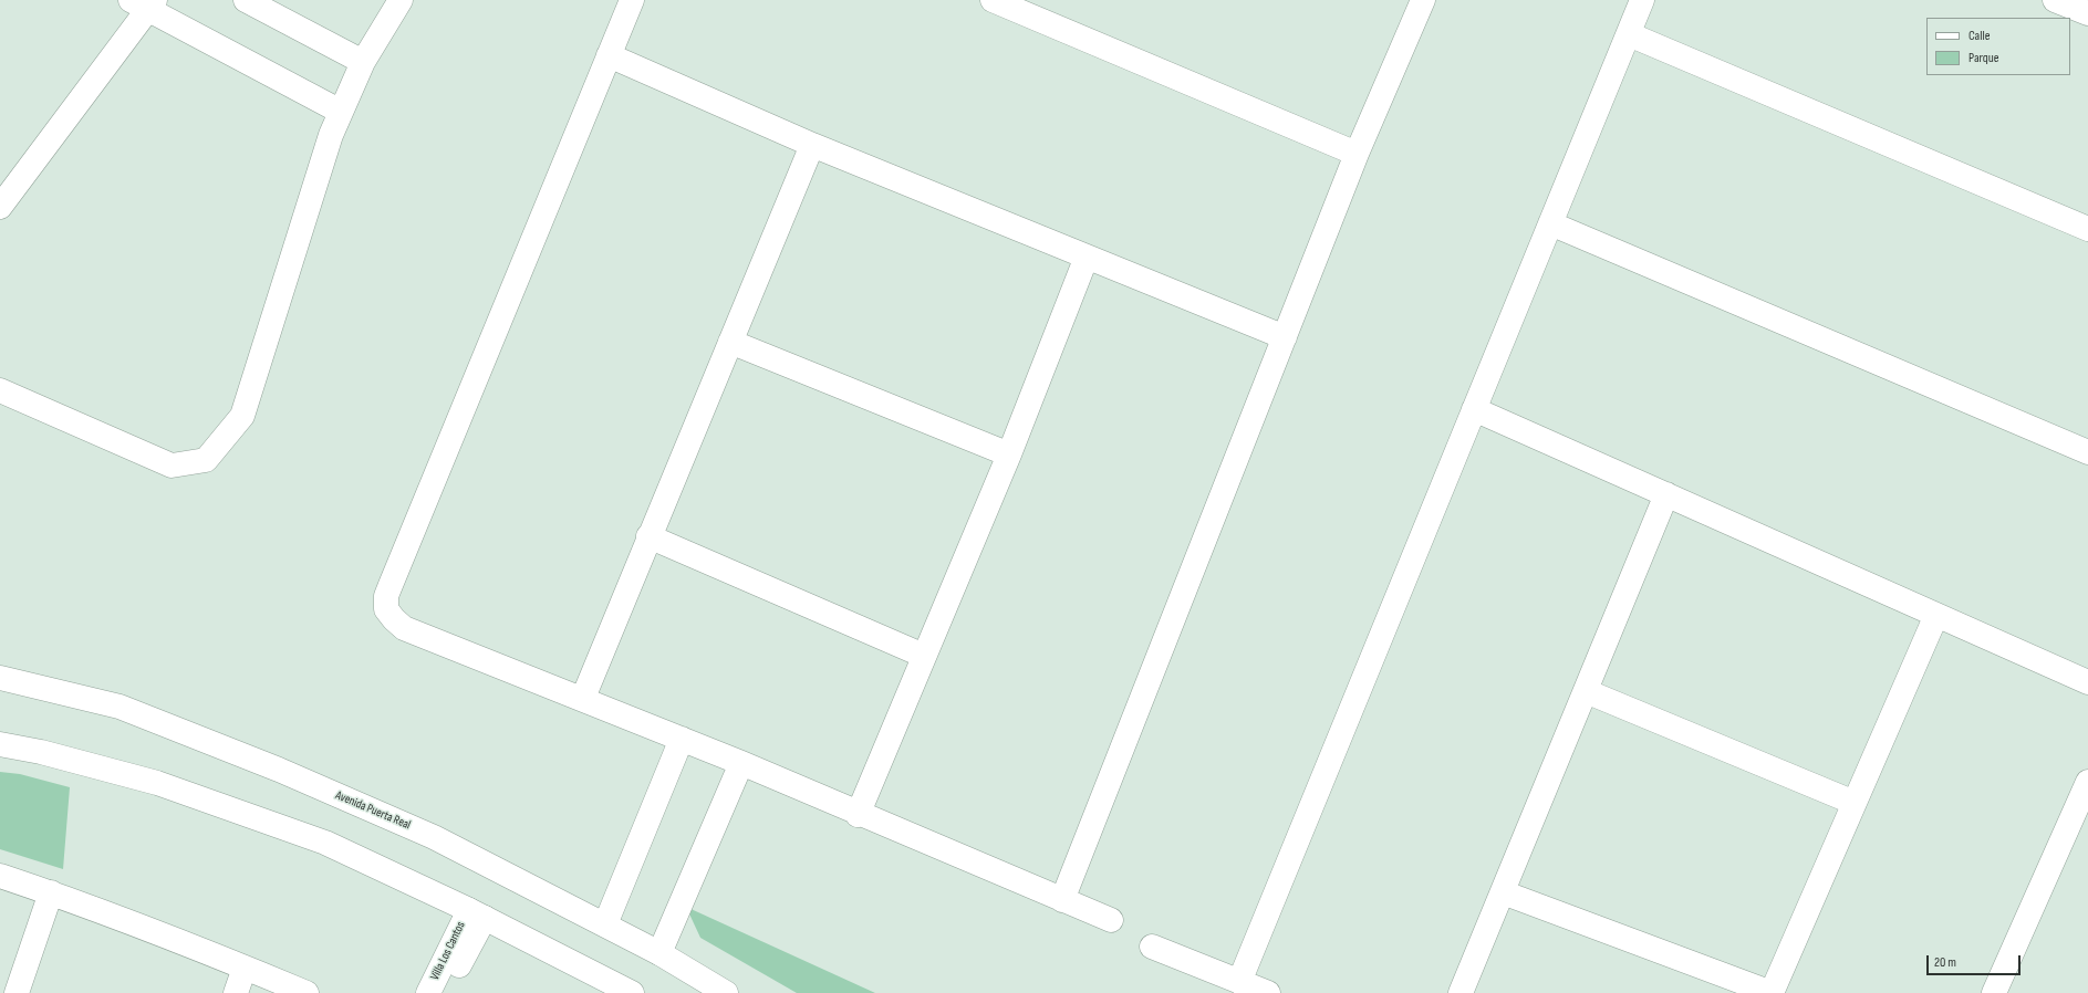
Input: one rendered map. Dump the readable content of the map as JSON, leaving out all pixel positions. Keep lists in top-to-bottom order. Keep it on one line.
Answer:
{"streets":{"street":["Avenida Puerta Real","Villa Los Cantos"]},"legend":["Calle","Parque"],"scale_bar":"20 m"}
